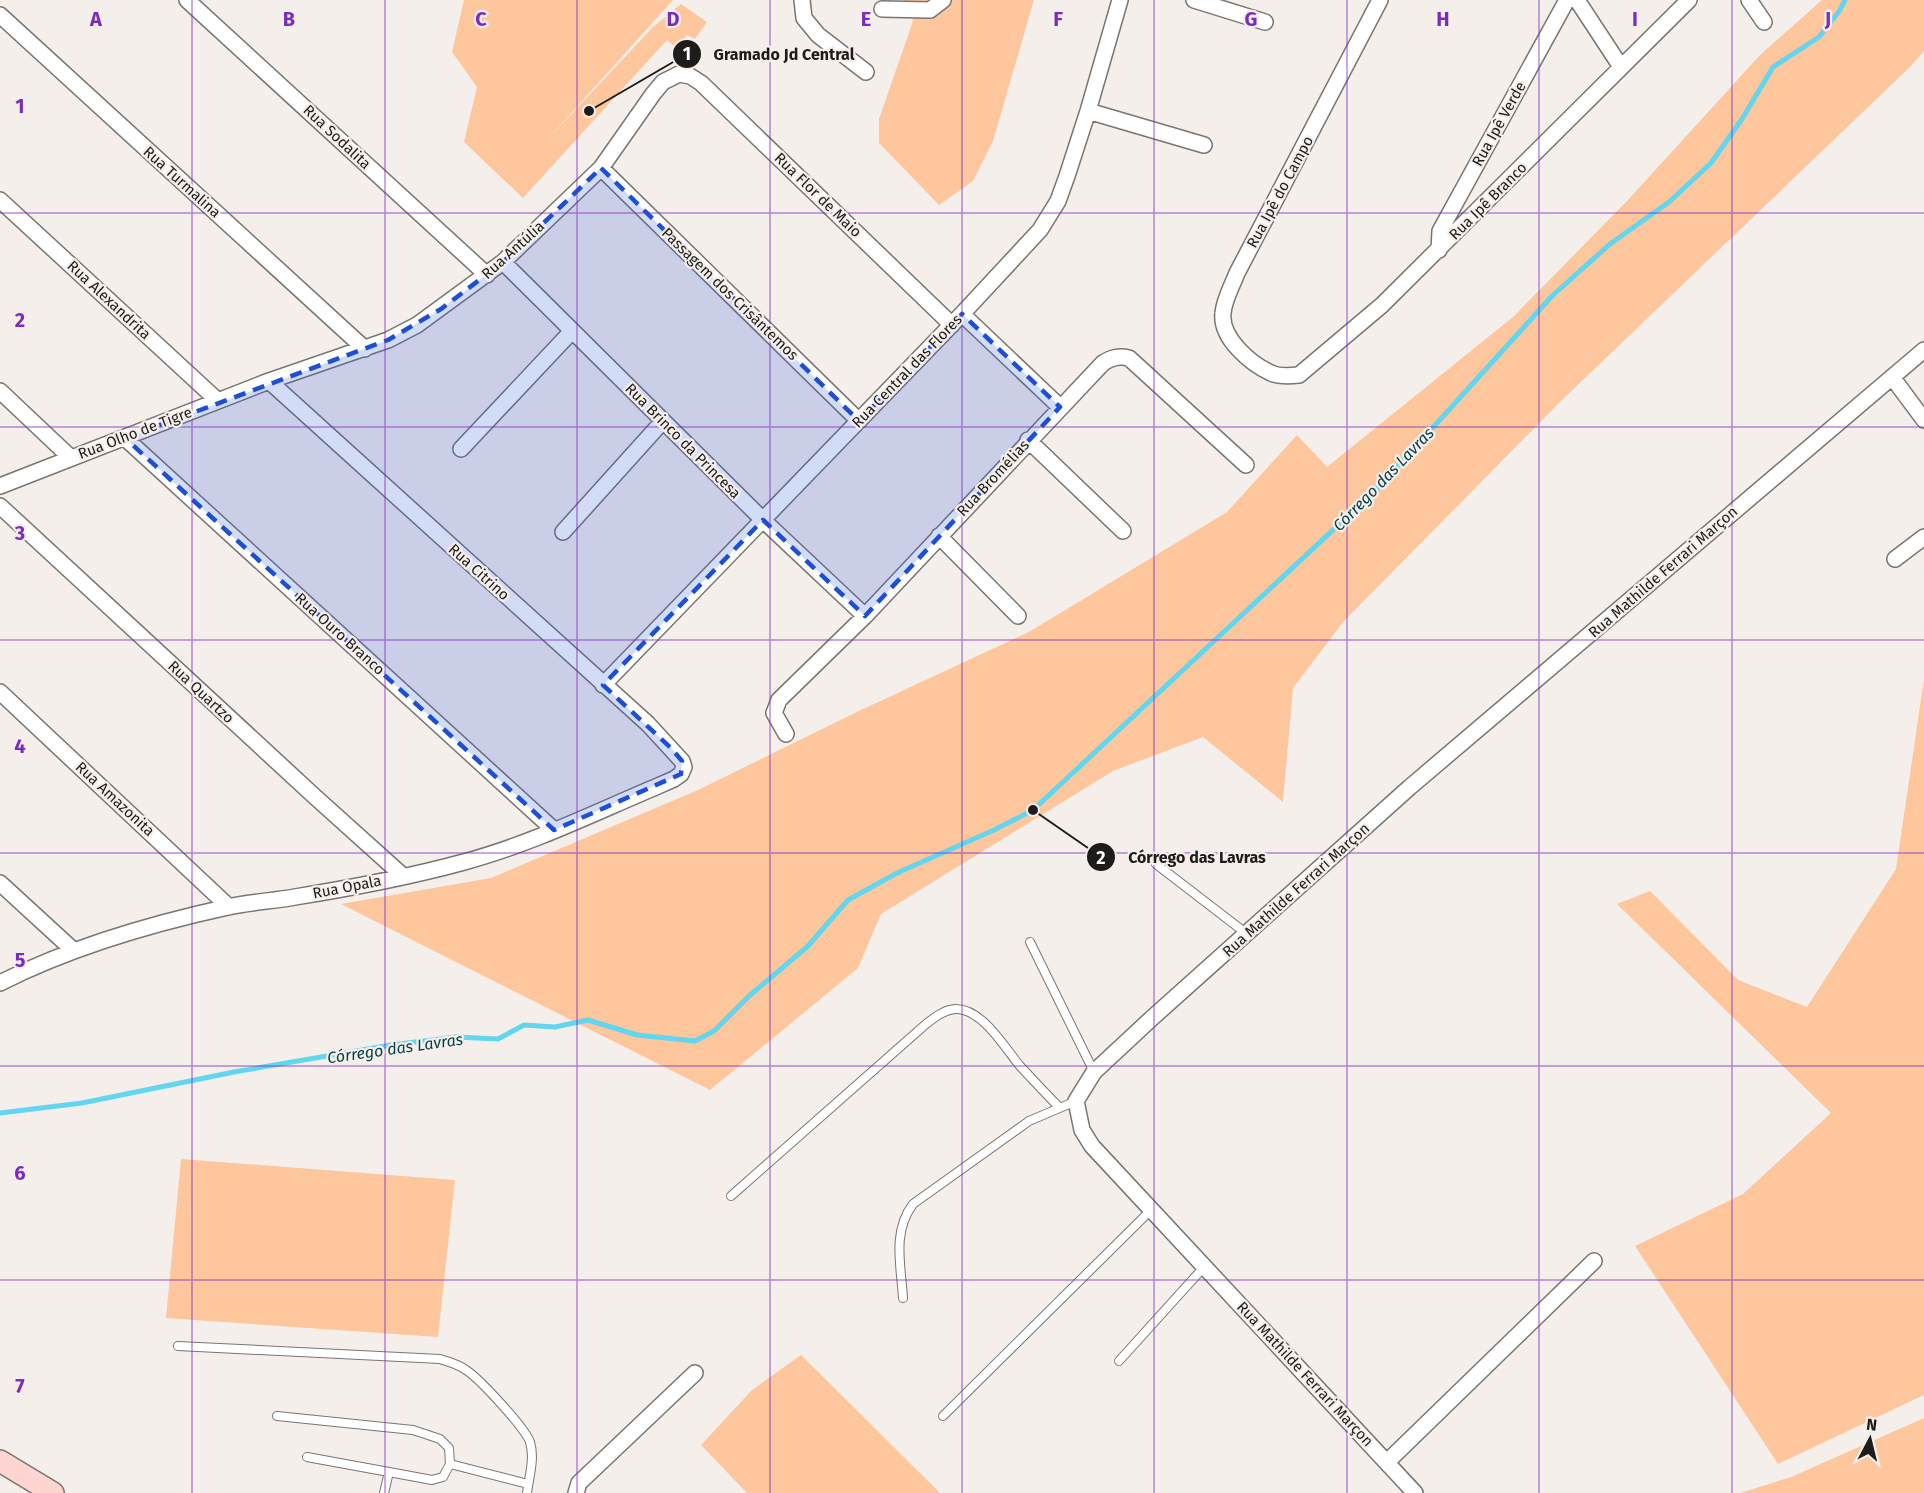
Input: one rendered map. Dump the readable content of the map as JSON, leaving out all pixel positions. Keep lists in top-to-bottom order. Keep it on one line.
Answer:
{"streets":{"street":["Rua Ipê Verde","Rua Sodalita","Rua Turmalina","Rua Ipê do Campo","Rua Flor de Maio","Rua Ipê Branco","Rua Antúlia","Passagem dos Crisântemos","Rua Alexandrita","Rua Central das Flores","Rua Olho de Tigre","Rua Brinco da Princesa","Rua Bromélias","Rua Citrino","Rua Mathilde Ferrari Marçon","Rua Ouro Branco","Rua Quartzo","Rua Amazonita","Rua Opala"]},"crossings":[["Rua Ipê Verde","Rua Ipê Branco"],["Rua Sodalita","Rua Antúlia"],["Rua Turmalina","Rua Antúlia"],["Rua Ipê do Campo","Rua Ipê Branco"],["Rua Flor de Maio","Rua Antúlia"],["Rua Flor de Maio","Rua Central das Flores"],["Rua Flor de Maio","Rua Bromélias"],["Rua Antúlia","Passagem dos Crisântemos"],["Rua Antúlia","Rua Olho de Tigre"],["Rua Antúlia","Rua Brinco da Princesa"],["Rua Antúlia","Rua Citrino"],["Passagem dos Crisântemos","Rua Central das Flores"],["Rua Alexandrita","Rua Olho de Tigre"],["Rua Central das Flores","Rua Brinco da Princesa"],["Rua Central das Flores","Rua Citrino"],["Rua Olho de Tigre","Rua Citrino"],["Rua Olho de Tigre","Rua Ouro Branco"],["Rua Brinco da Princesa","Rua Bromélias"],["Rua Citrino","Rua Opala"],["Rua Ouro Branco","Rua Opala"],["Rua Quartzo","Rua Opala"],["Rua Amazonita","Rua Opala"]],"water":["Córrego das Lavras"],"places":["Gramado Jd Central","Córrego das Lavras"],"north":"top","grid":{"columns":["A","B","C","D","E","F","G","H","I","J"],"rows":["1","2","3","4","5","6","7"]}}
